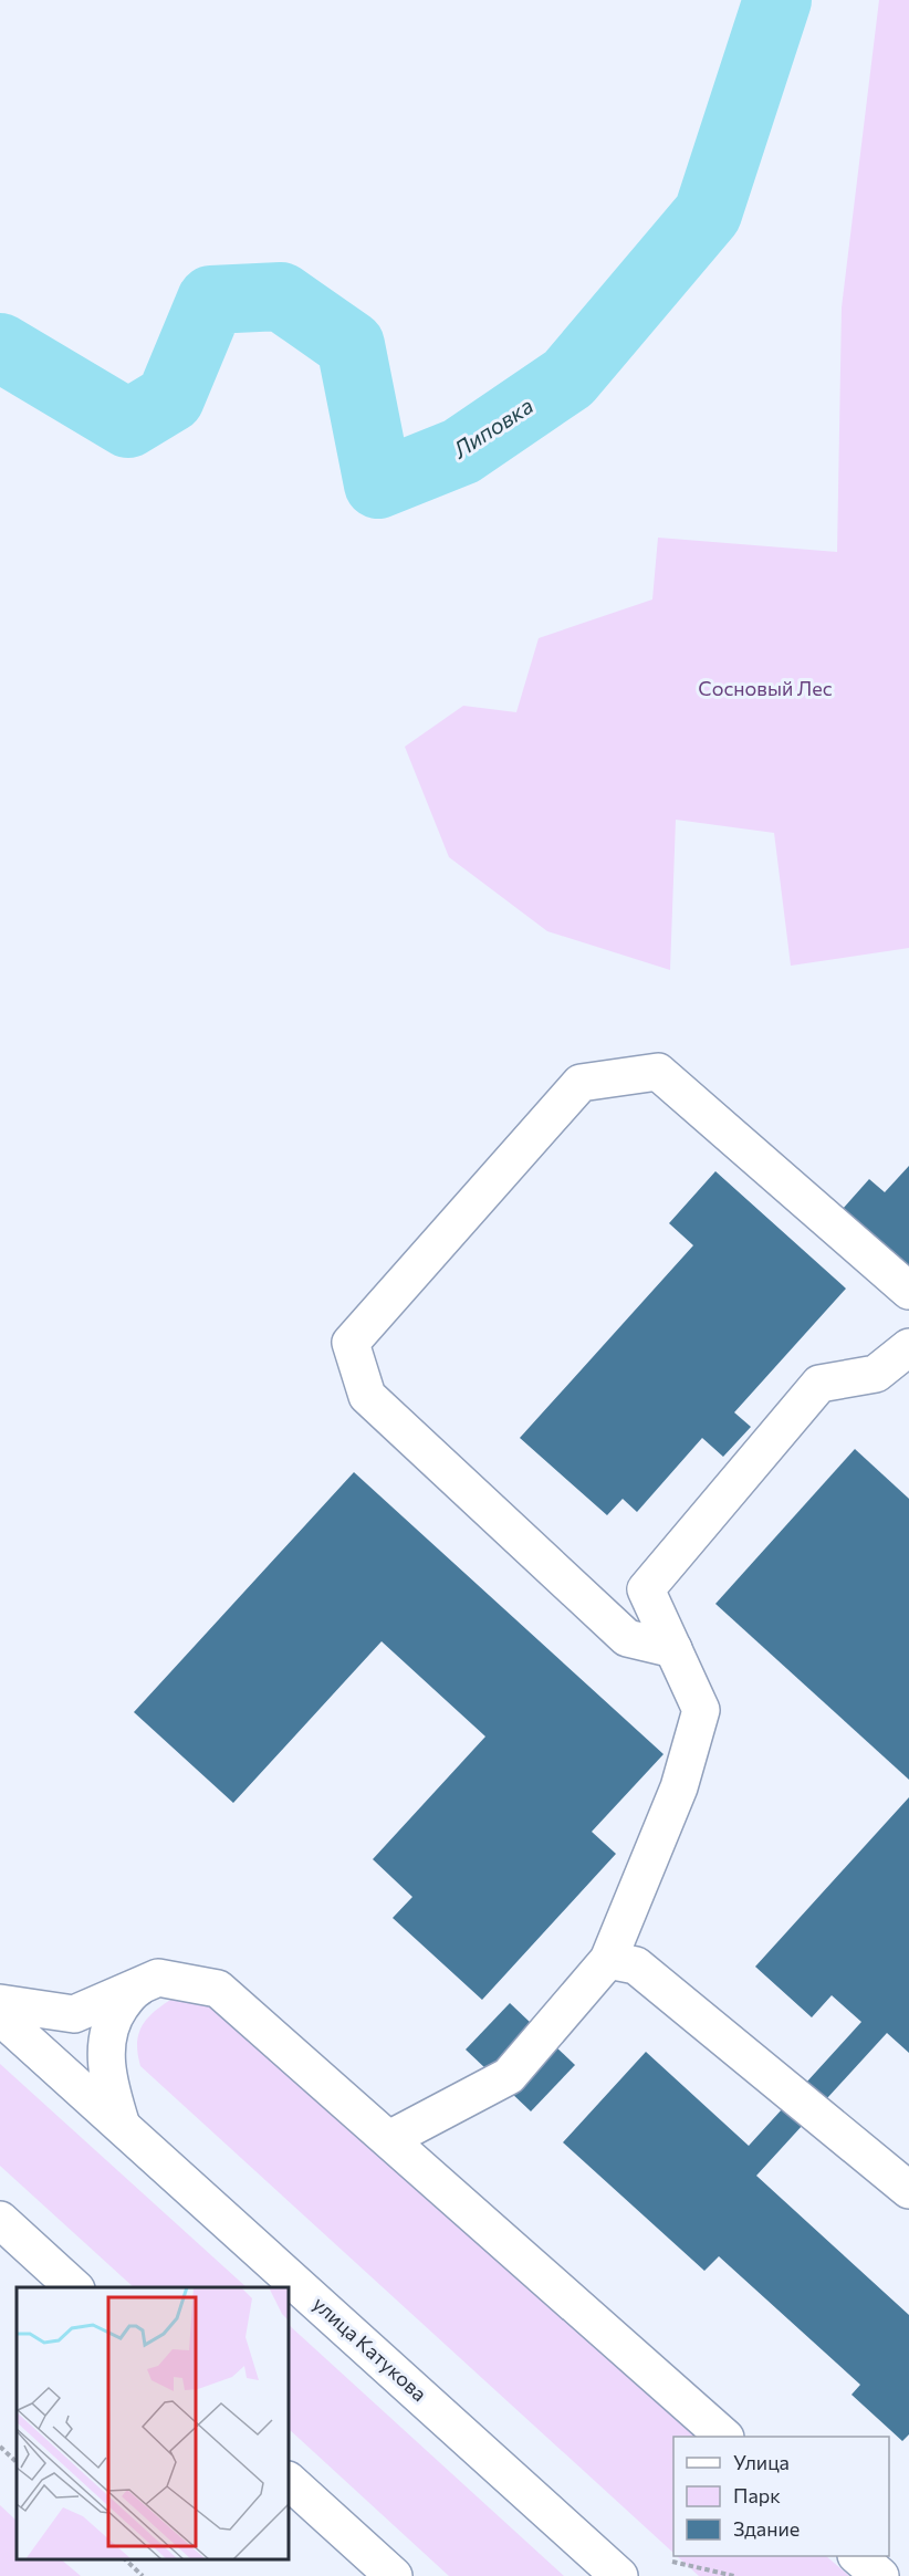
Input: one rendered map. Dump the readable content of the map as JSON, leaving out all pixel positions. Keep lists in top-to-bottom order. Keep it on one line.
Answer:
{"streets":{"street":["улица Катукова"]},"water":["Липовка"],"parks":["Сосновый Лес"],"legend":["Улица","Парк","Здание"]}
